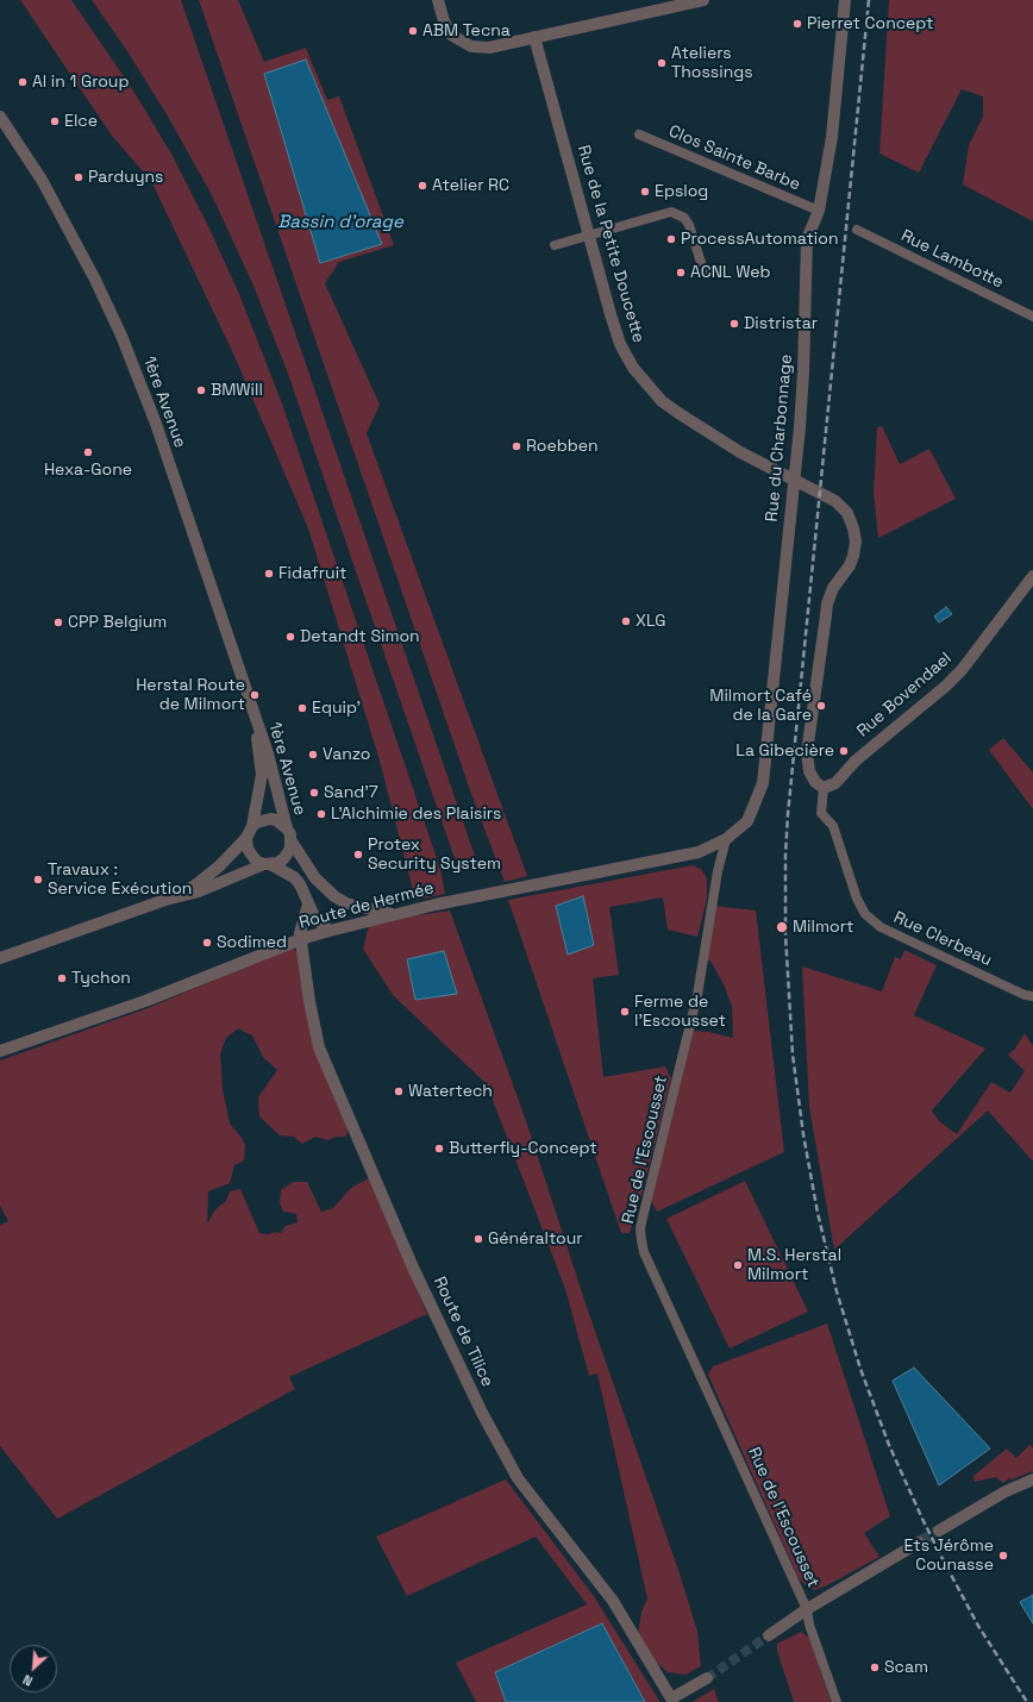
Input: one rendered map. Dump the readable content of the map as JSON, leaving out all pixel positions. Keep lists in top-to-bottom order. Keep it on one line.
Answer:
{"streets":{"street":["Clos Sainte Barbe","Rue de la Petite Doucette","Rue Lambotte","1ère Avenue","Rue du Charbonnage","Rue Bovendael","Route de Hermée","Rue Clerbeau","Rue de l'Escousset","Route de Tilice"]},"crossings":[["Clos Sainte Barbe","Rue du Charbonnage"],["Rue de la Petite Doucette","Rue Bovendael"],["Rue de la Petite Doucette","Rue Clerbeau"],["1ère Avenue","Route de Hermée"],["Rue du Charbonnage","Route de Hermée"],["Rue Bovendael","Rue Clerbeau"],["Route de Hermée","Rue de l'Escousset"],["Route de Hermée","Route de Tilice"]],"water":["Bassin d'orage"],"places":["Pierret Concept","ABM Tecna","Ateliers Thossings","Al in 1 Group","Elce","Parduyns","Atelier RC","Epslog","ProcessAutomation","ACNL Web","Distristar","BMWill","Roebben","Hexa-Gone","Fidafruit","XLG","CPP Belgium","Detandt Simon","Herstal Route de Milmort","Milmort Café de la Gare","Equip'","La Gibecière","Vanzo","Sand'7","L'Alchimie des Plaisirs","Protex Security System","Travaux : Service Exécution","Milmort","Sodimed","Tychon","Ferme de l'Escousset","Watertech","Butterfly-Concept","Généraltour","M.S. Herstal Milmort","Ets Jérôme Counasse","Scam"],"north":"bottom left"}
